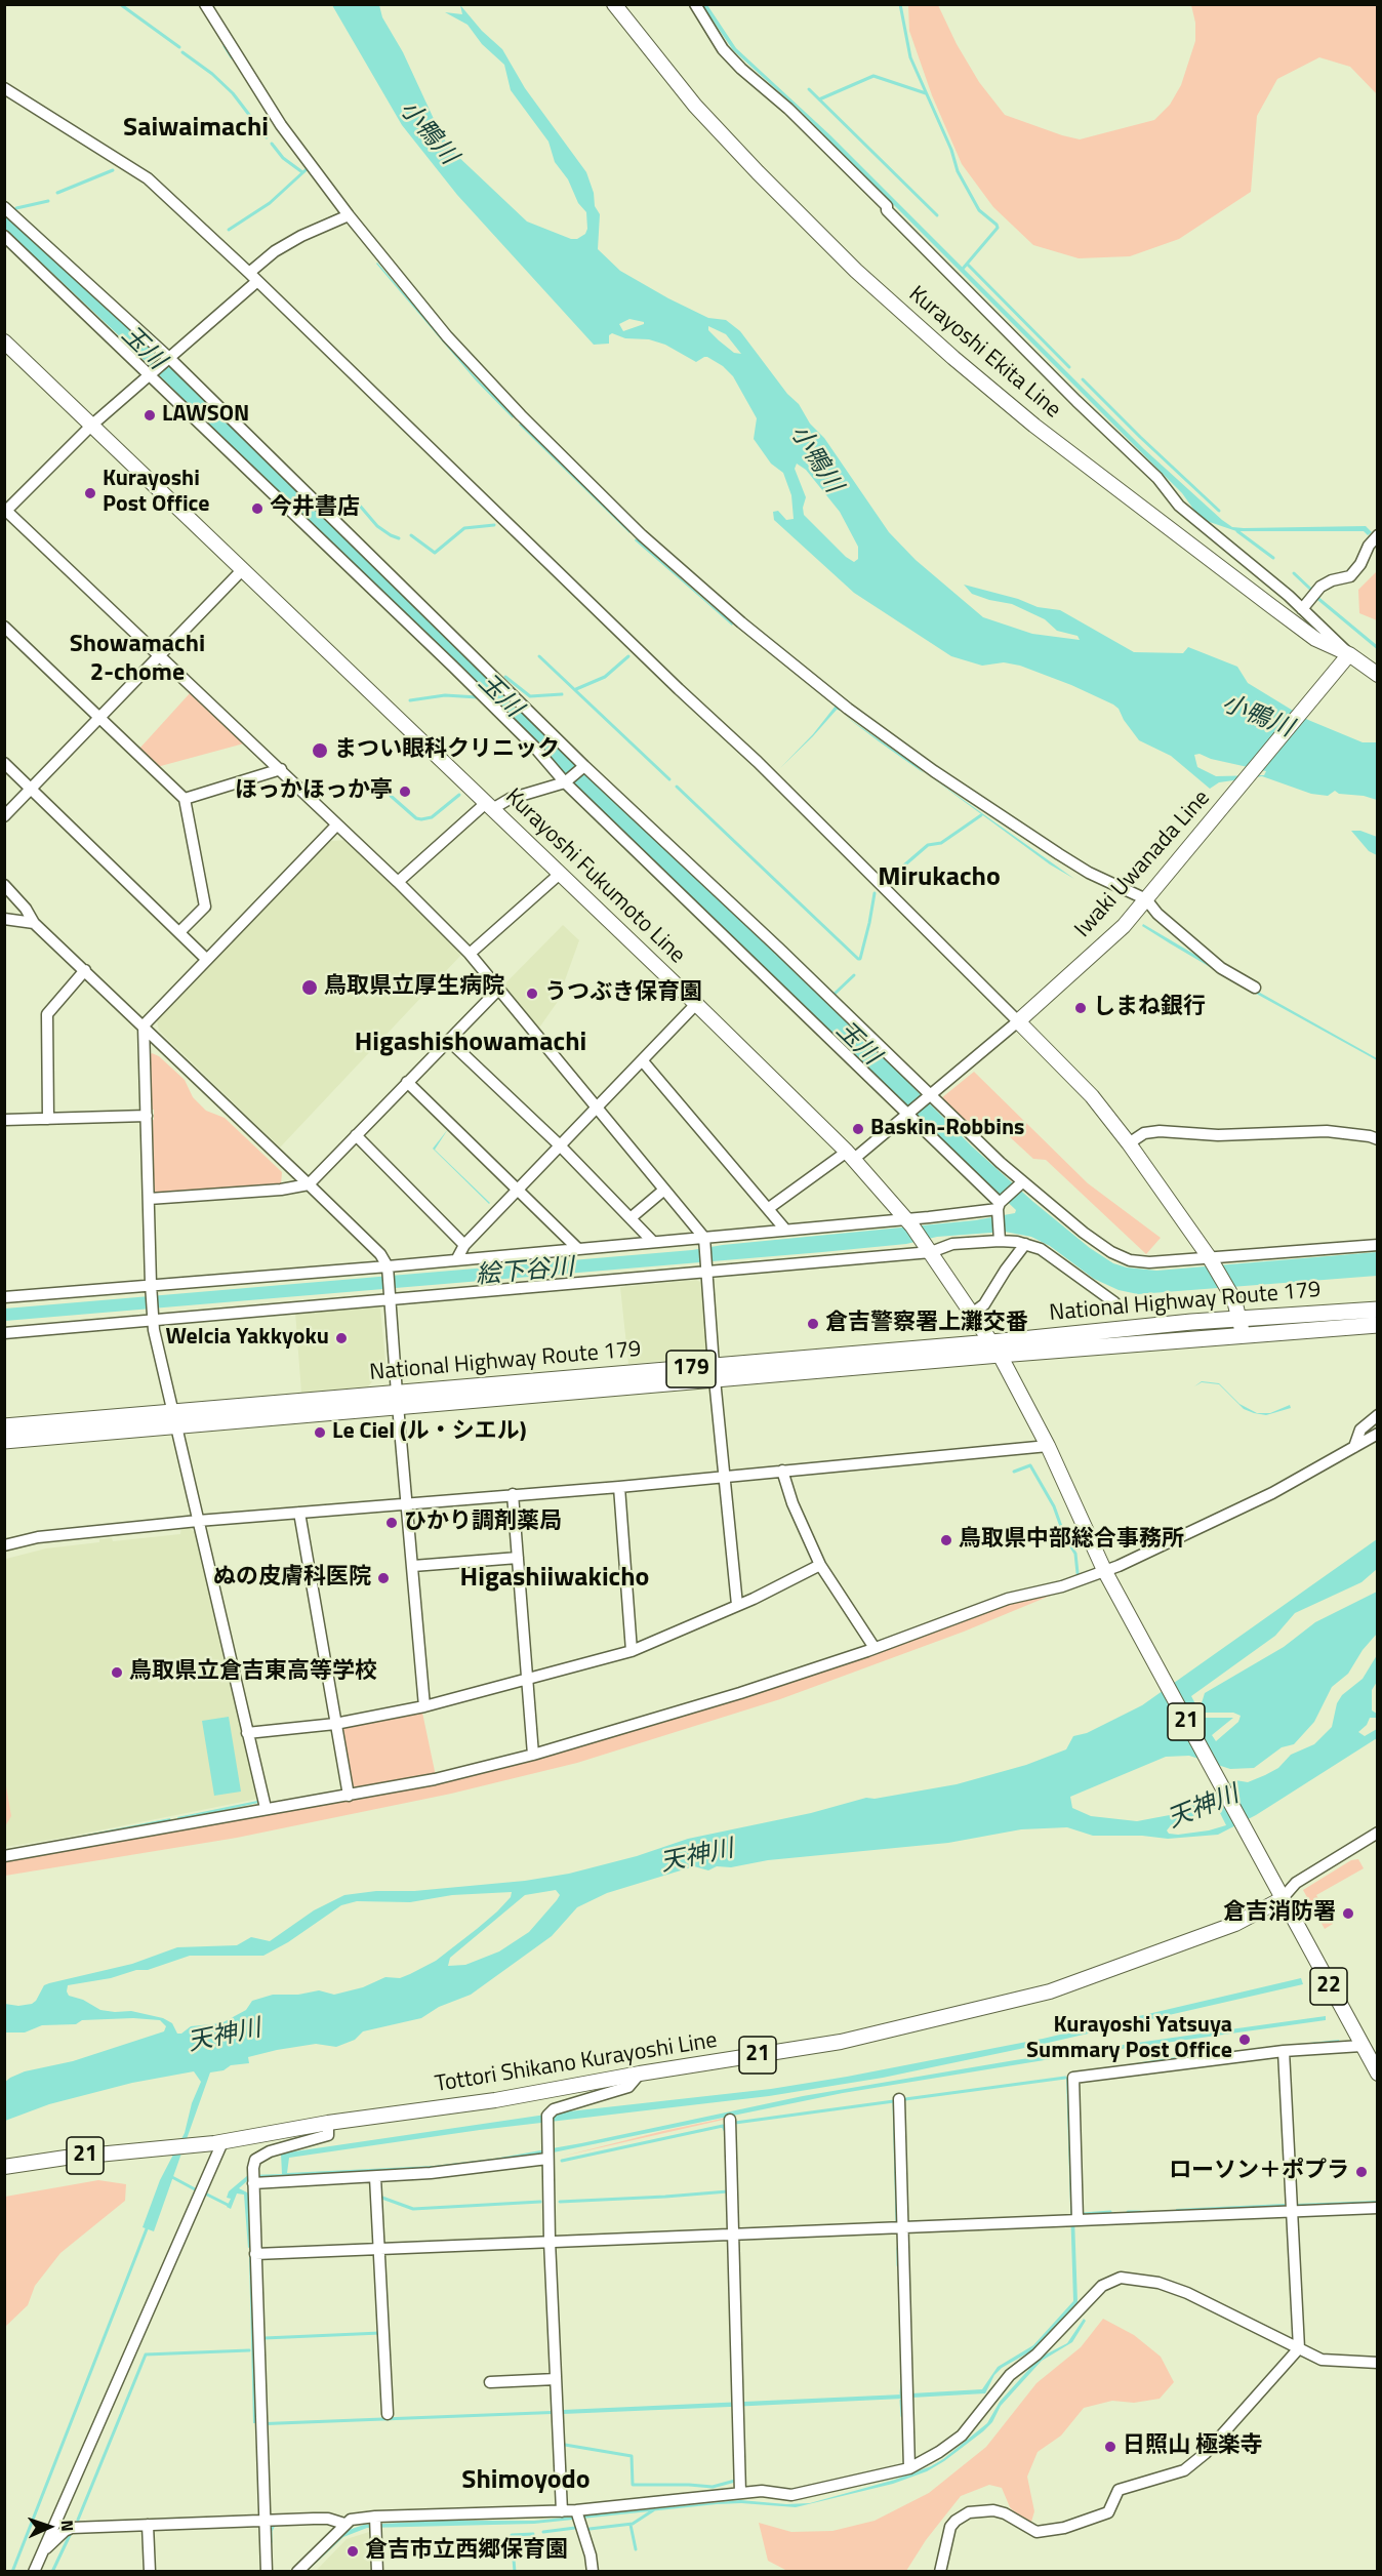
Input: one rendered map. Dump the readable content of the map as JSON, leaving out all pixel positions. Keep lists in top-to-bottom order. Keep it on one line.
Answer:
{"streets":{"highway":["National Highway Route 179","179"],"main road":["Kurayoshi Ekita Line","Iwaki Uwanada Line","Kurayoshi Fukumoto Line","21","22","Tottori Shikano Kurayoshi Line"]},"crossings":[["Kurayoshi Ekita Line","Iwaki Uwanada Line"],["Kurayoshi Fukumoto Line","National Highway Route 179"],["Kurayoshi Fukumoto Line","21"],["National Highway Route 179","21"],["21","22"],["21","Tottori Shikano Kurayoshi Line"],["22","Tottori Shikano Kurayoshi Line"]],"districts":["Saiwaimachi","Showamachi 2-chome","Mirukacho","Higashishowamachi","Higashiiwakicho","Shimoyodo"],"water":["小鴨川","玉川","絵下谷川","天神川"],"places":["LAWSON","Kurayoshi Post Office","今井書店","まつい眼科クリニック","ほっかほっか亭","鳥取県立厚生病院","うつぶき保育園","しまね銀行","Baskin-Robbins","倉吉警察署上灘交番","Welcia Yakkyoku","Le Ciel (ル・シエル)","ひかり調剤薬局","鳥取県中部総合事務所","ぬの皮膚科医院","鳥取県立倉吉東高等学校","倉吉消防署","Kurayoshi Yatsuya Summary Post Office","ローソン＋ポプラ","日照山 極楽寺","倉吉市立西郷保育園"],"north":"right"}
